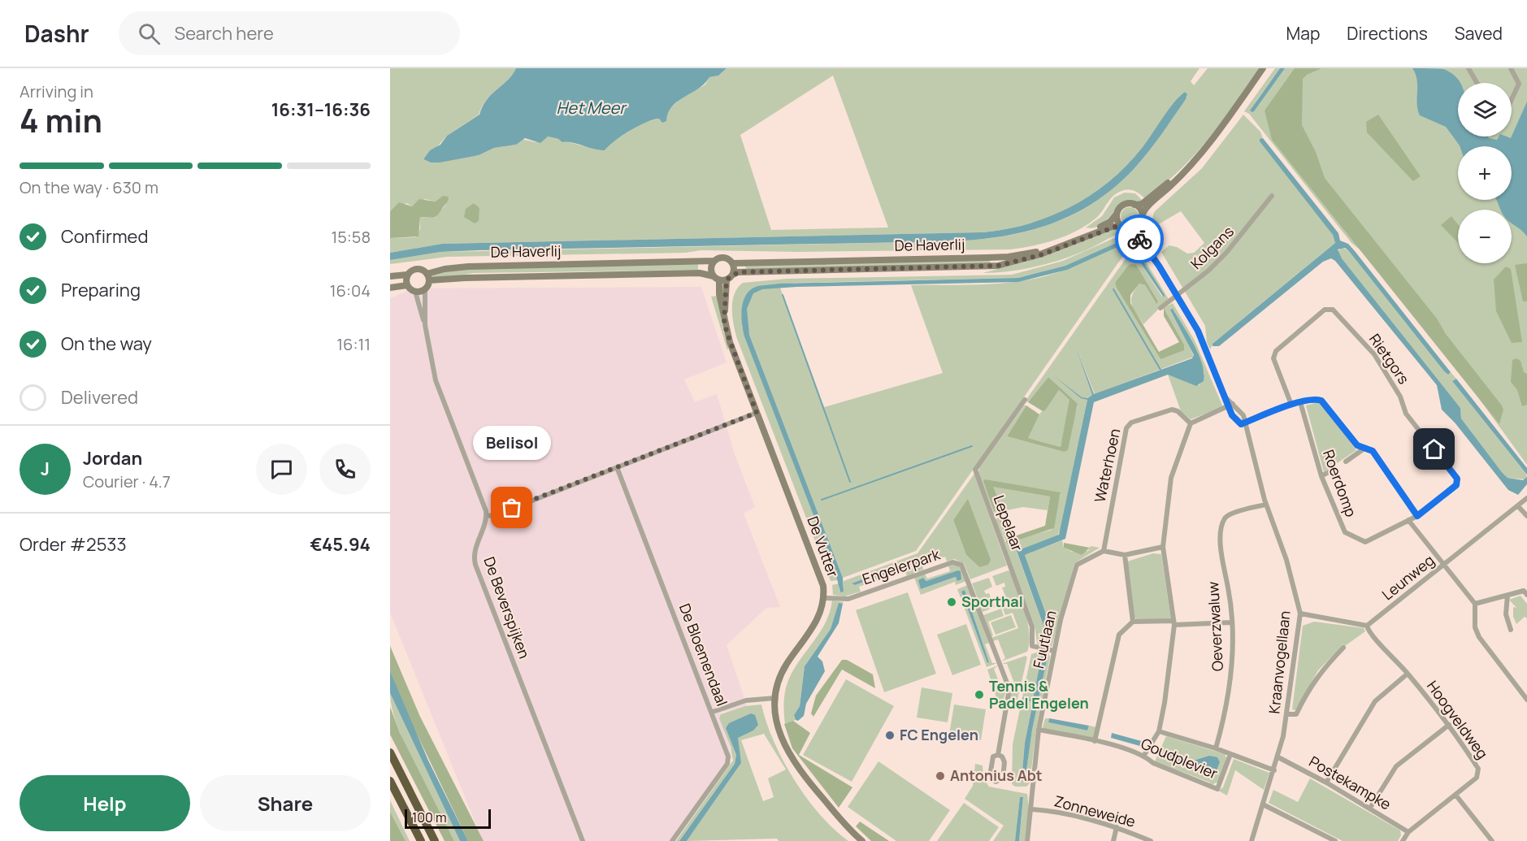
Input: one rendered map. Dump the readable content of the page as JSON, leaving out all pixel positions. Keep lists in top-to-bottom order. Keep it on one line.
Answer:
{"streets":{"street":["De Haverlij","Kolgans","Rietgors","Waterhoen","Roerdomp","Lepelaar","De Vutter","Engelerpark","Leunweg","De Beverspijken","Oeverzwaluw","Fuutlaan","De Bloemendaal","Kraanvogellaan","Hoogveldweg","Goudplevier","Postekampke","Zonneweide"]},"crossings":[["De Haverlij","De Vutter"],["De Haverlij","Kraanvogellaan"],["Kolgans","Kraanvogellaan"],["Rietgors","Roerdomp"],["Waterhoen","Fuutlaan"],["Lepelaar","Fuutlaan"],["De Vutter","Engelerpark"],["Leunweg","Hoogveldweg"],["Oeverzwaluw","Kraanvogellaan"],["Oeverzwaluw","Goudplevier"],["Fuutlaan","Goudplevier"],["Fuutlaan","Zonneweide"],["Kraanvogellaan","Goudplevier"],["Kraanvogellaan","Postekampke"],["Hoogveldweg","Postekampke"]],"water":["Het Meer"],"places":["Belisol","Sporthal","Tennis & Padel Engelen","FC Engelen","Antonius Abt"],"scale_bar":"100 m","page":{"header":"Dashr","search":"Search here","nav":["Map","Directions","Saved"],"heading":["4 min","Arriving in","16:31–16:36"],"panel":["Jordan","Courier · 4.7","Order #2533","€45.94"],"map_buttons":["+","−"],"bar":"On the way · 630 m","list":[["Confirmed","15:58"],["Preparing","16:04"],["On the way","16:11"],"Delivered"],"bubble":"Belisol","round":"J","buttons":["Help","Share"],"scale":"100 m"}}
